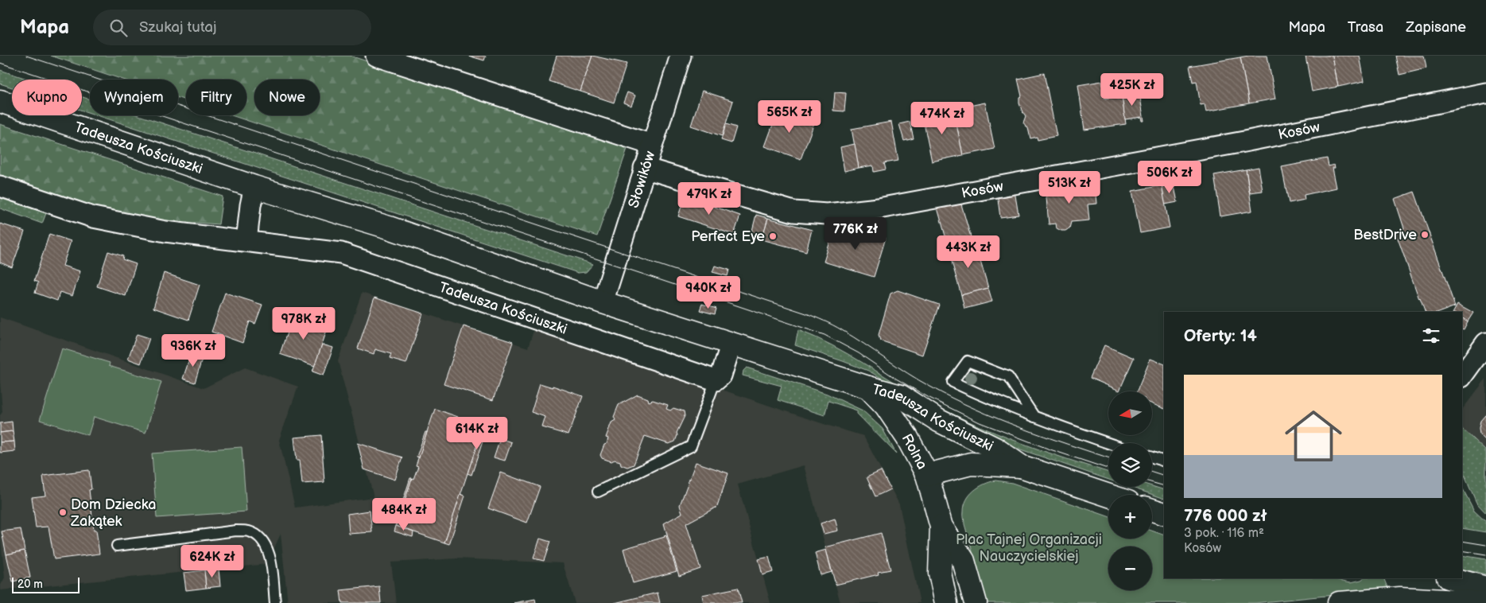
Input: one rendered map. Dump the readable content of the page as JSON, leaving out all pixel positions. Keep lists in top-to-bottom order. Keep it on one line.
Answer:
{"streets":{"street":["Kosów","Tadeusza Kościuszki","Słowików","Rolna"]},"crossings":[["Kosów","Słowików"],["Tadeusza Kościuszki","Słowików"],["Tadeusza Kościuszki","Rolna"]],"parks":["Plac Tajnej Organizacji Nauczycielskiej"],"places":["BestDrive","Perfect Eye","Dom Dziecka Zakątek"],"scale_bar":"20 m","north":"left","page":{"header":"Mapa","search":"Szukaj tutaj","nav":["Mapa","Trasa","Zapisane"],"price":["425K zł","565K zł","474K zł","506K zł","513K zł","479K zł","776K zł","443K zł","940K zł","978K zł","936K zł","614K zł","484K zł","624K zł"],"chip":["Kupno","Wynajem","Filtry","Nowe"],"heading":"Oferty: 14","list":[{"name":"776 000 zł","note":"3 pok. · 116 m² · Kosów"}],"map_buttons":["+","−"],"scale":"20 m"}}
